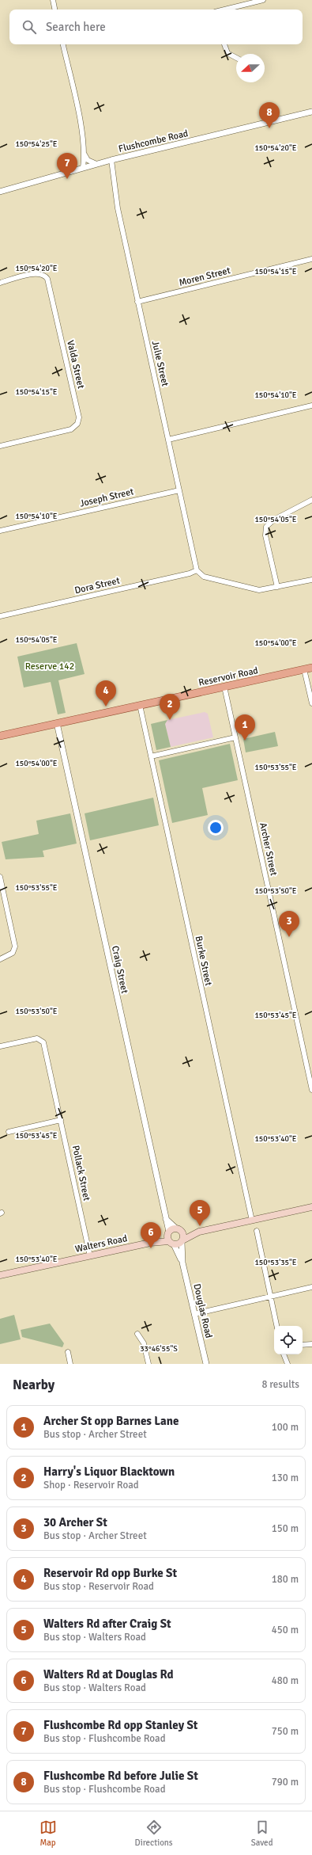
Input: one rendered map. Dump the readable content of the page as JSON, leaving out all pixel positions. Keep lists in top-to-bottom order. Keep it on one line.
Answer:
{"streets":{"main road":["Reservoir Road","Walters Road"],"street":["Flushcombe Road","Moren Street","Julie Street","Valda Street","Joseph Street","Dora Street","Archer Street","Burke Street","Craig Street","Pollack Street","Douglas Road"]},"crossings":[["Flushcombe Road","Julie Street"],["Moren Street","Julie Street"],["Julie Street","Joseph Street"],["Julie Street","Dora Street"],["Reservoir Road","Archer Street"],["Reservoir Road","Burke Street"],["Reservoir Road","Craig Street"],["Craig Street","Walters Road"],["Pollack Street","Walters Road"],["Walters Road","Douglas Road"]],"parks":["Reserve 142"],"north":"left","page":{"search":"Search here","pins":["8","7","4","2","1","3","5","6"],"heading":["Nearby","8 results"],"list":[{"mark":"1","name":"Archer St opp Barnes Lane","note":"Bus stop · Archer Street","value":"100 m"},{"mark":"2","name":"Harry's Liquor Blacktown","note":"Shop · Reservoir Road","value":"130 m"},{"mark":"3","name":"30 Archer St","note":"Bus stop · Archer Street","value":"150 m"},{"mark":"4","name":"Reservoir Rd opp Burke St","note":"Bus stop · Reservoir Road","value":"180 m"},{"mark":"5","name":"Walters Rd after Craig St","note":"Bus stop · Walters Road","value":"450 m"},{"mark":"6","name":"Walters Rd at Douglas Rd","note":"Bus stop · Walters Road","value":"480 m"},{"mark":"7","name":"Flushcombe Rd opp Stanley St","note":"Bus stop · Flushcombe Road","value":"750 m"},{"mark":"8","name":"Flushcombe Rd before Julie St","note":"Bus stop · Flushcombe Road","value":"790 m"}],"nav":["Map","Directions","Saved"]},"coordinates":["150°54'25\"E","150°54'20\"E","150°54'15\"E","150°54'10\"E","150°54'05\"E","150°54'00\"E","150°53'55\"E","150°53'50\"E","150°53'45\"E","150°53'40\"E","150°53'35\"E","33°46'55\"S"]}
